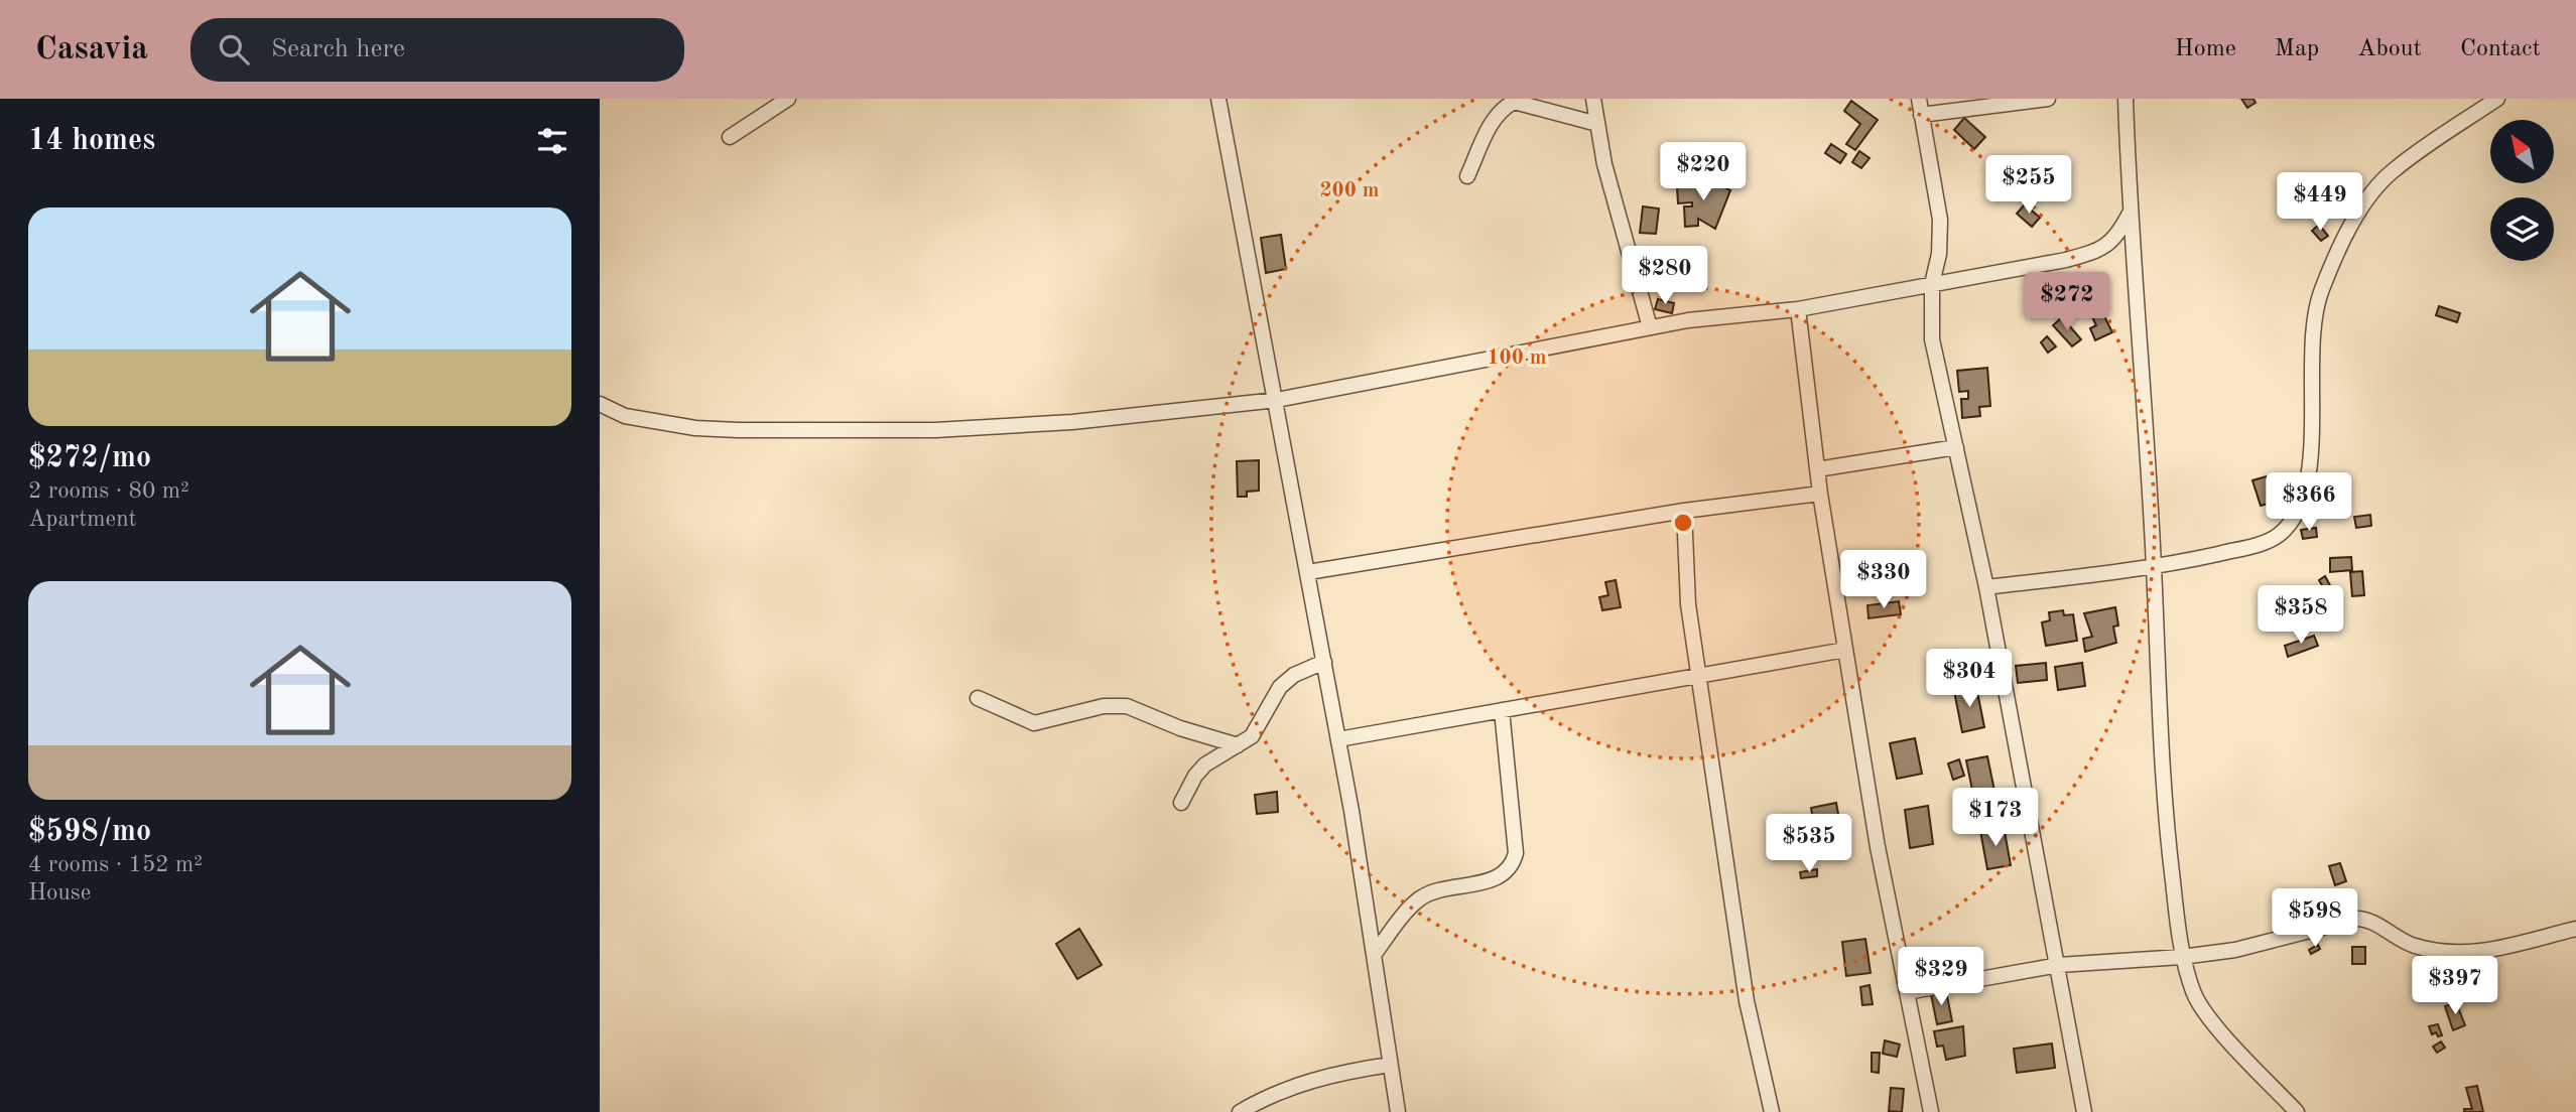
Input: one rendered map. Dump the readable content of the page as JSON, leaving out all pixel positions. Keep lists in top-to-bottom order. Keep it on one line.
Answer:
{"north":"top left","page":{"header":"Casavia","search":"Search here","nav":["Home","Map","About","Contact"],"heading":"14 homes","price":["$220","$255","$449","$280","$272","$366","$330","$358","$304","$173","$535","$598","$329","$397"],"list":[{"name":"$272/mo","note":"2 rooms · 80 m² · Apartment"},{"name":"$598/mo","note":"4 rooms · 152 m² · House"}]},"rings":["200 m","100 m"]}
